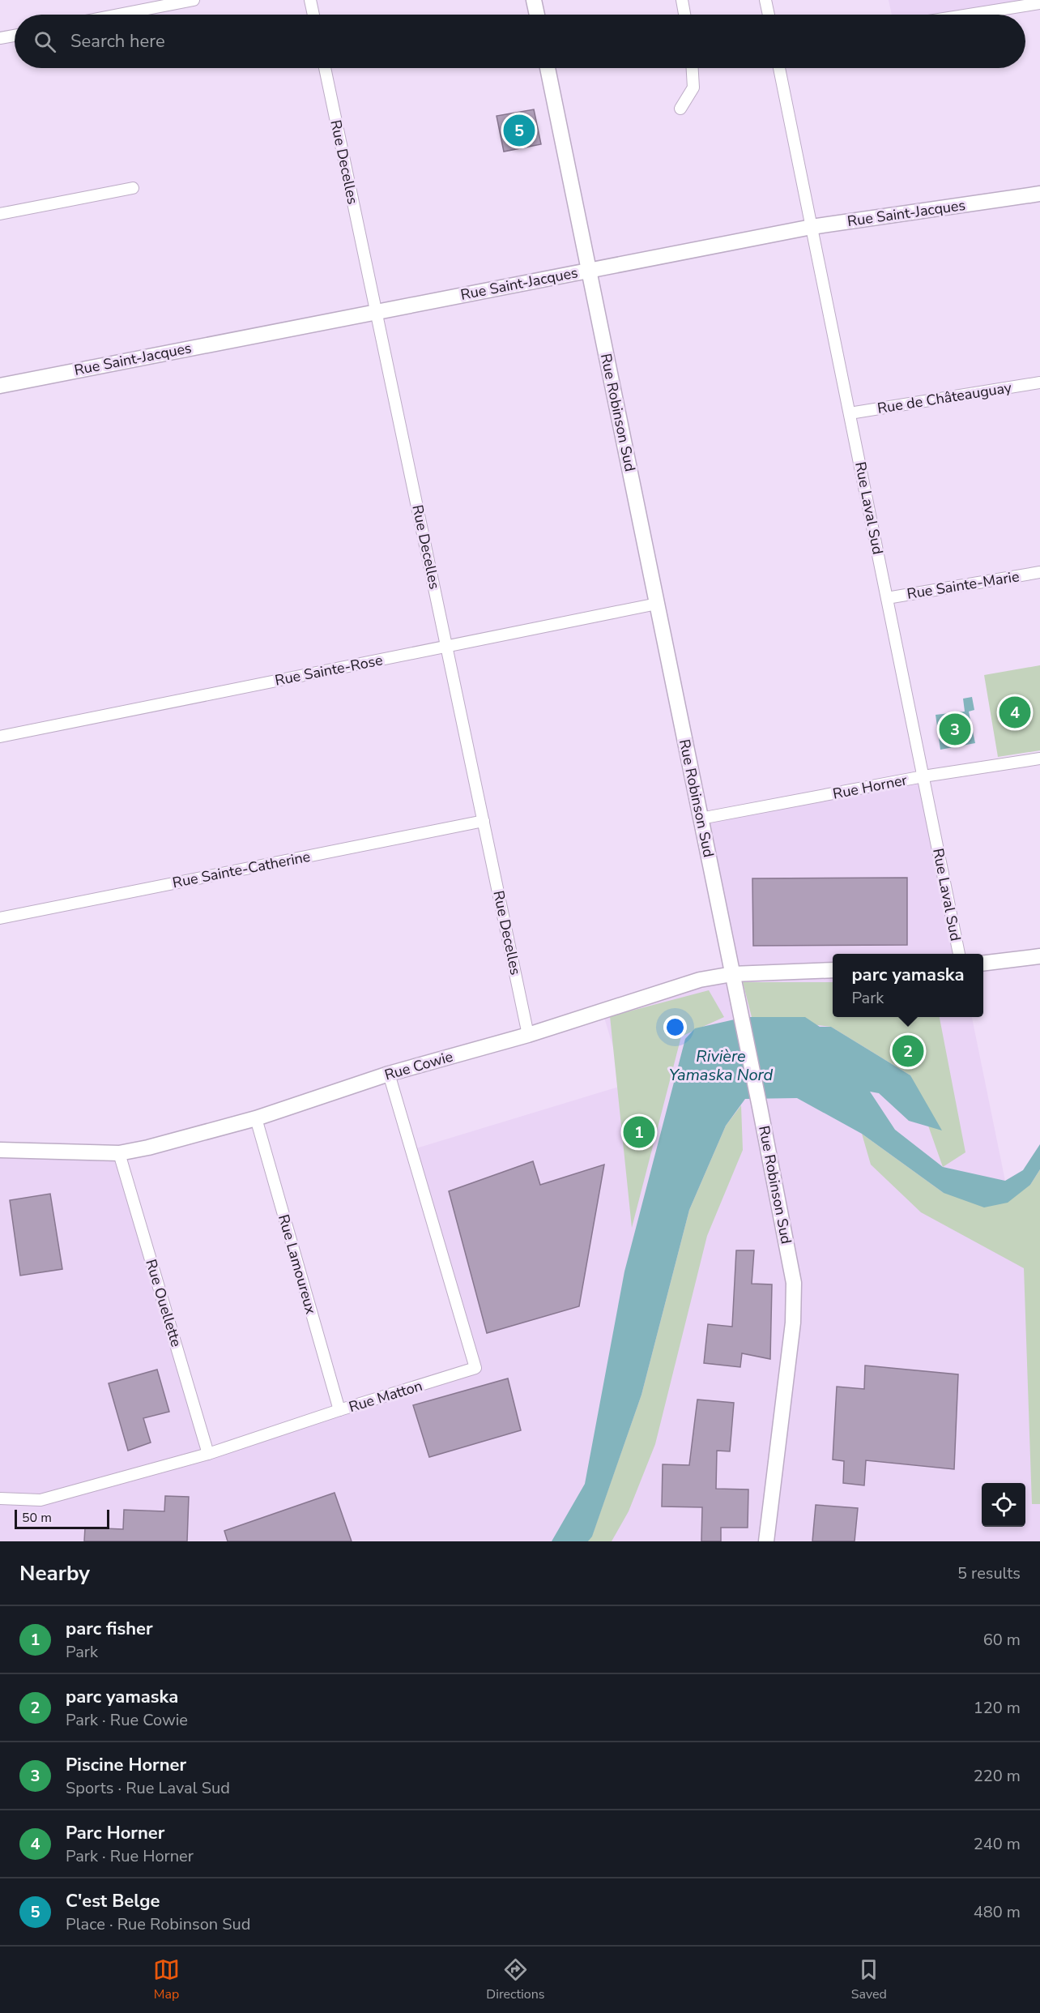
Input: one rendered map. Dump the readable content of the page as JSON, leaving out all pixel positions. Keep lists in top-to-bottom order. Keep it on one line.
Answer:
{"streets":{"street":["Rue Decelles","Rue Saint-Jacques","Rue de Châteauguay","Rue Robinson Sud","Rue Laval Sud","Rue Sainte-Marie","Rue Sainte-Rose","Rue Horner","Rue Sainte-Catherine","Rue Cowie","Rue Lamoureux","Rue Ouellette","Rue Matton"]},"crossings":[["Rue Decelles","Rue Saint-Jacques"],["Rue Decelles","Rue Sainte-Rose"],["Rue Decelles","Rue Sainte-Catherine"],["Rue Decelles","Rue Cowie"],["Rue Saint-Jacques","Rue Robinson Sud"],["Rue Saint-Jacques","Rue Laval Sud"],["Rue de Châteauguay","Rue Laval Sud"],["Rue Robinson Sud","Rue Sainte-Rose"],["Rue Robinson Sud","Rue Horner"],["Rue Robinson Sud","Rue Cowie"],["Rue Laval Sud","Rue Sainte-Marie"],["Rue Laval Sud","Rue Horner"],["Rue Cowie","Rue Lamoureux"],["Rue Cowie","Rue Ouellette"],["Rue Cowie","Rue Matton"],["Rue Lamoureux","Rue Matton"],["Rue Ouellette","Rue Matton"]],"water":["Rivière Yamaska Nord"],"scale_bar":"50 m","page":{"search":"Search here","pins":["5","4","3","2","1"],"popup":["parc yamaska","Park"],"scale":"50 m","heading":["Nearby","5 results"],"list":[{"mark":"1","name":"parc fisher","note":"Park","value":"60 m"},{"mark":"2","name":"parc yamaska","note":"Park · Rue Cowie","value":"120 m"},{"mark":"3","name":"Piscine Horner","note":"Sports · Rue Laval Sud","value":"220 m"},{"mark":"4","name":"Parc Horner","note":"Park · Rue Horner","value":"240 m"},{"mark":"5","name":"C'est Belge","note":"Place · Rue Robinson Sud","value":"480 m"}],"nav":["Map","Directions","Saved"]}}
